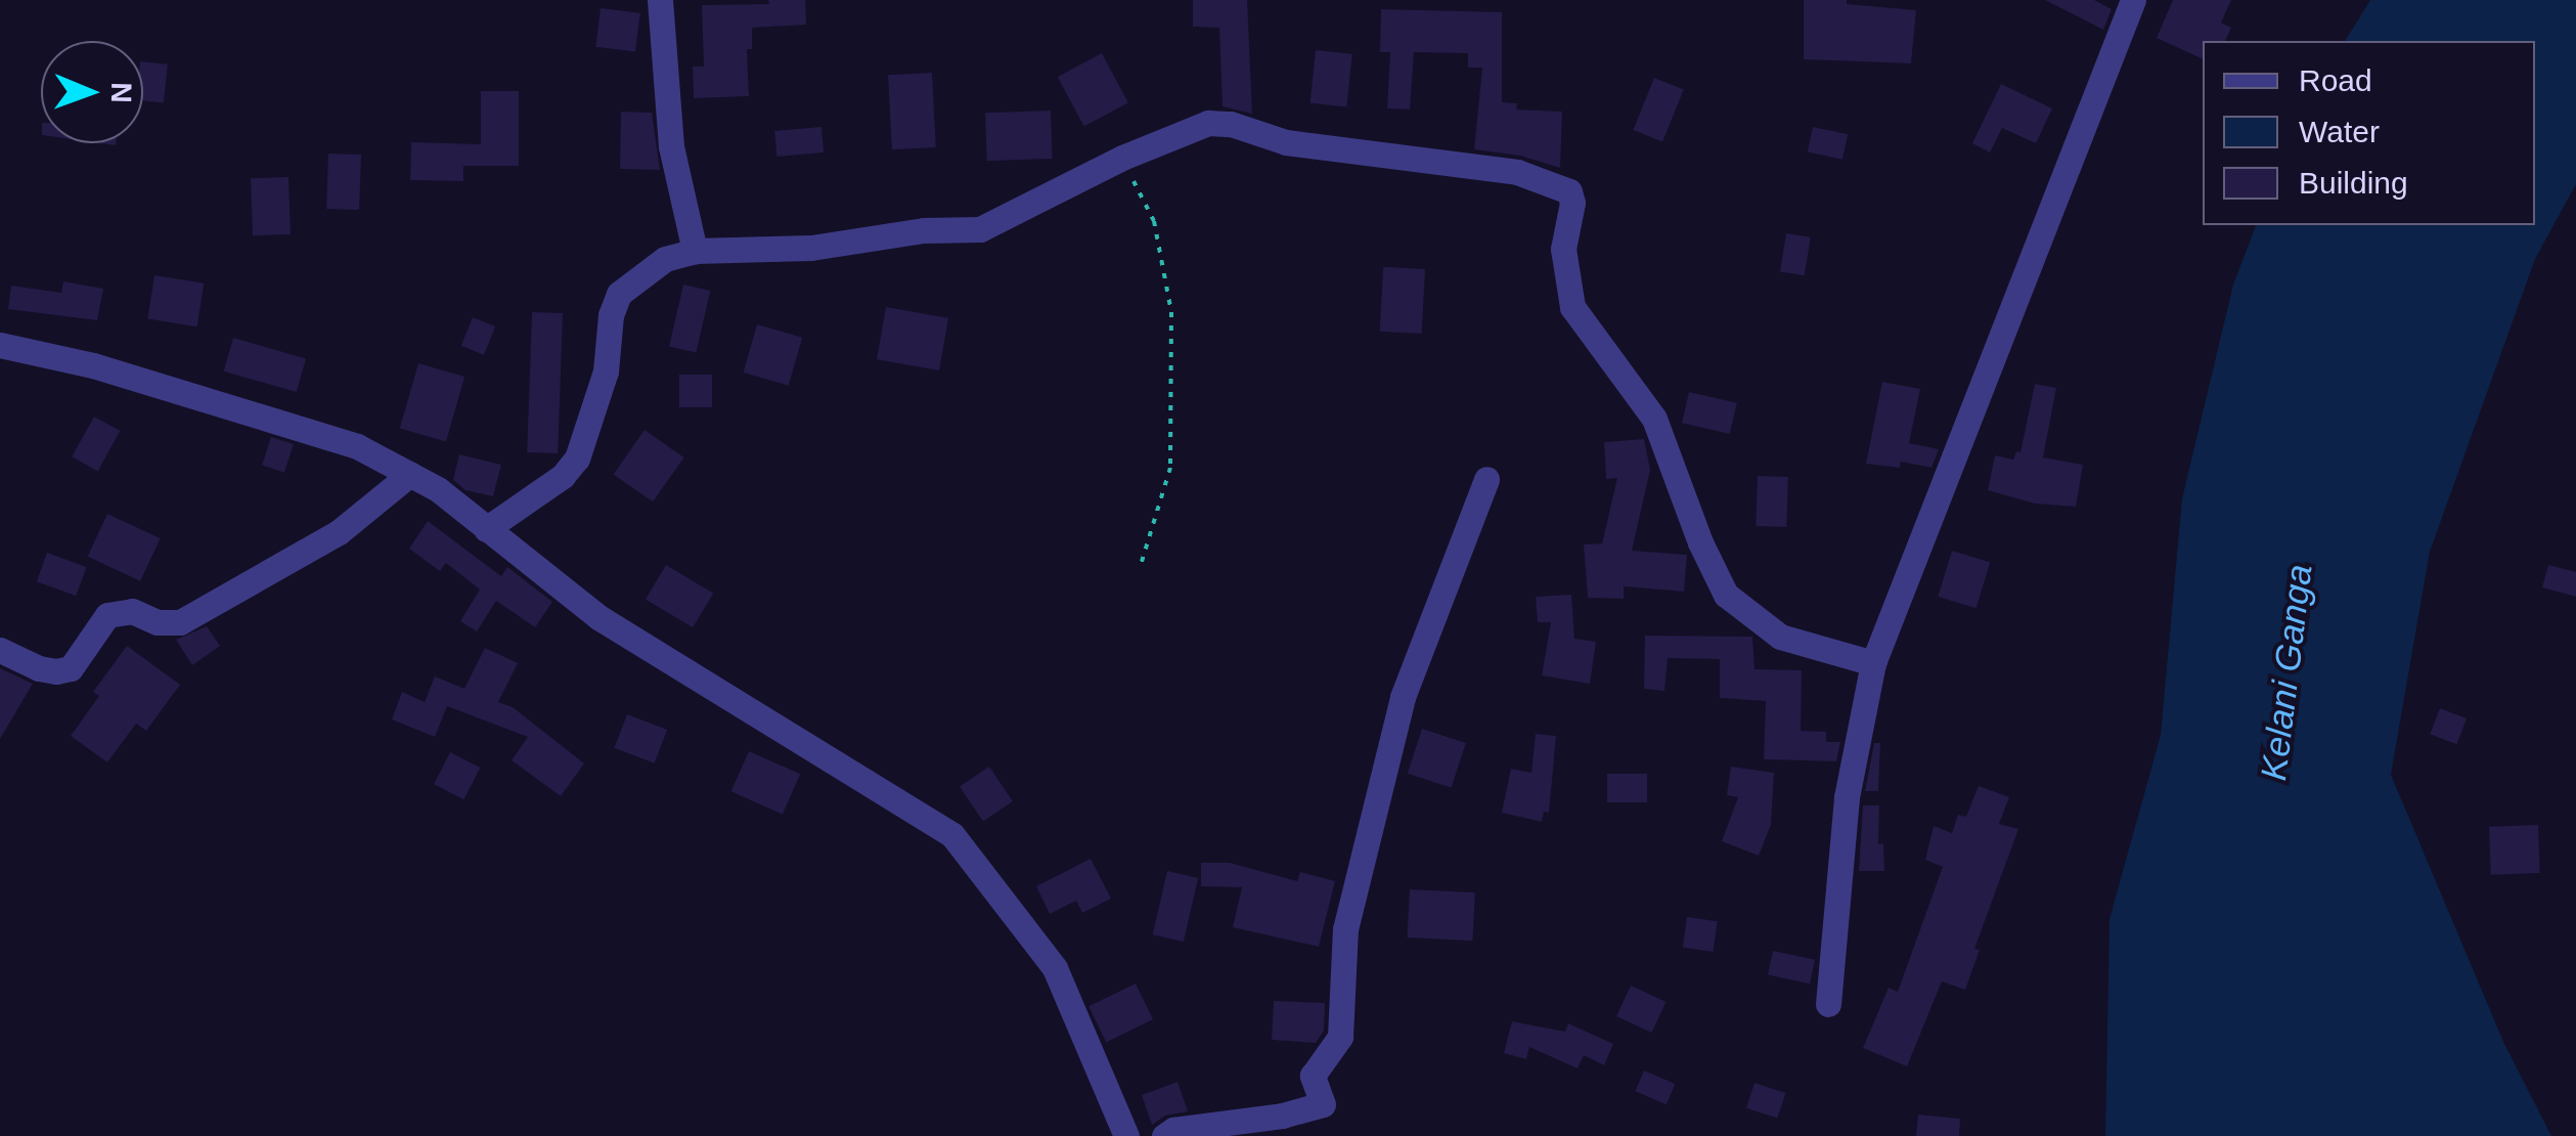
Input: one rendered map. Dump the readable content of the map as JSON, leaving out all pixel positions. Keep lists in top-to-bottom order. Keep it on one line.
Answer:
{"water":["Kelani Ganga"],"legend":["Road","Water","Building"],"north":"right"}
